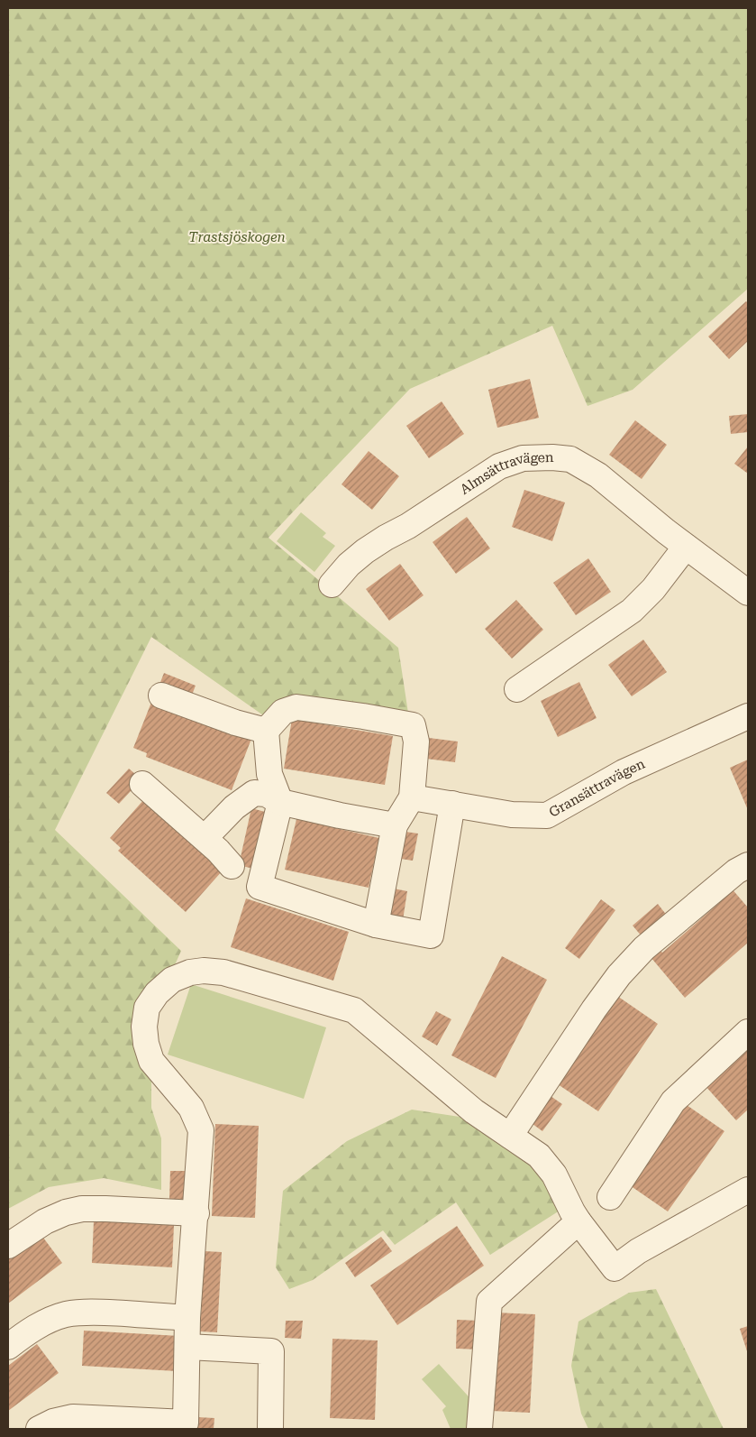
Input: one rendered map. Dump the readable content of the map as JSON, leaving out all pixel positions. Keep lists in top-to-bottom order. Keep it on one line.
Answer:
{"streets":{"street":["Almsättravägen","Gransättravägen"]},"parks":["Trastsjöskogen"]}
